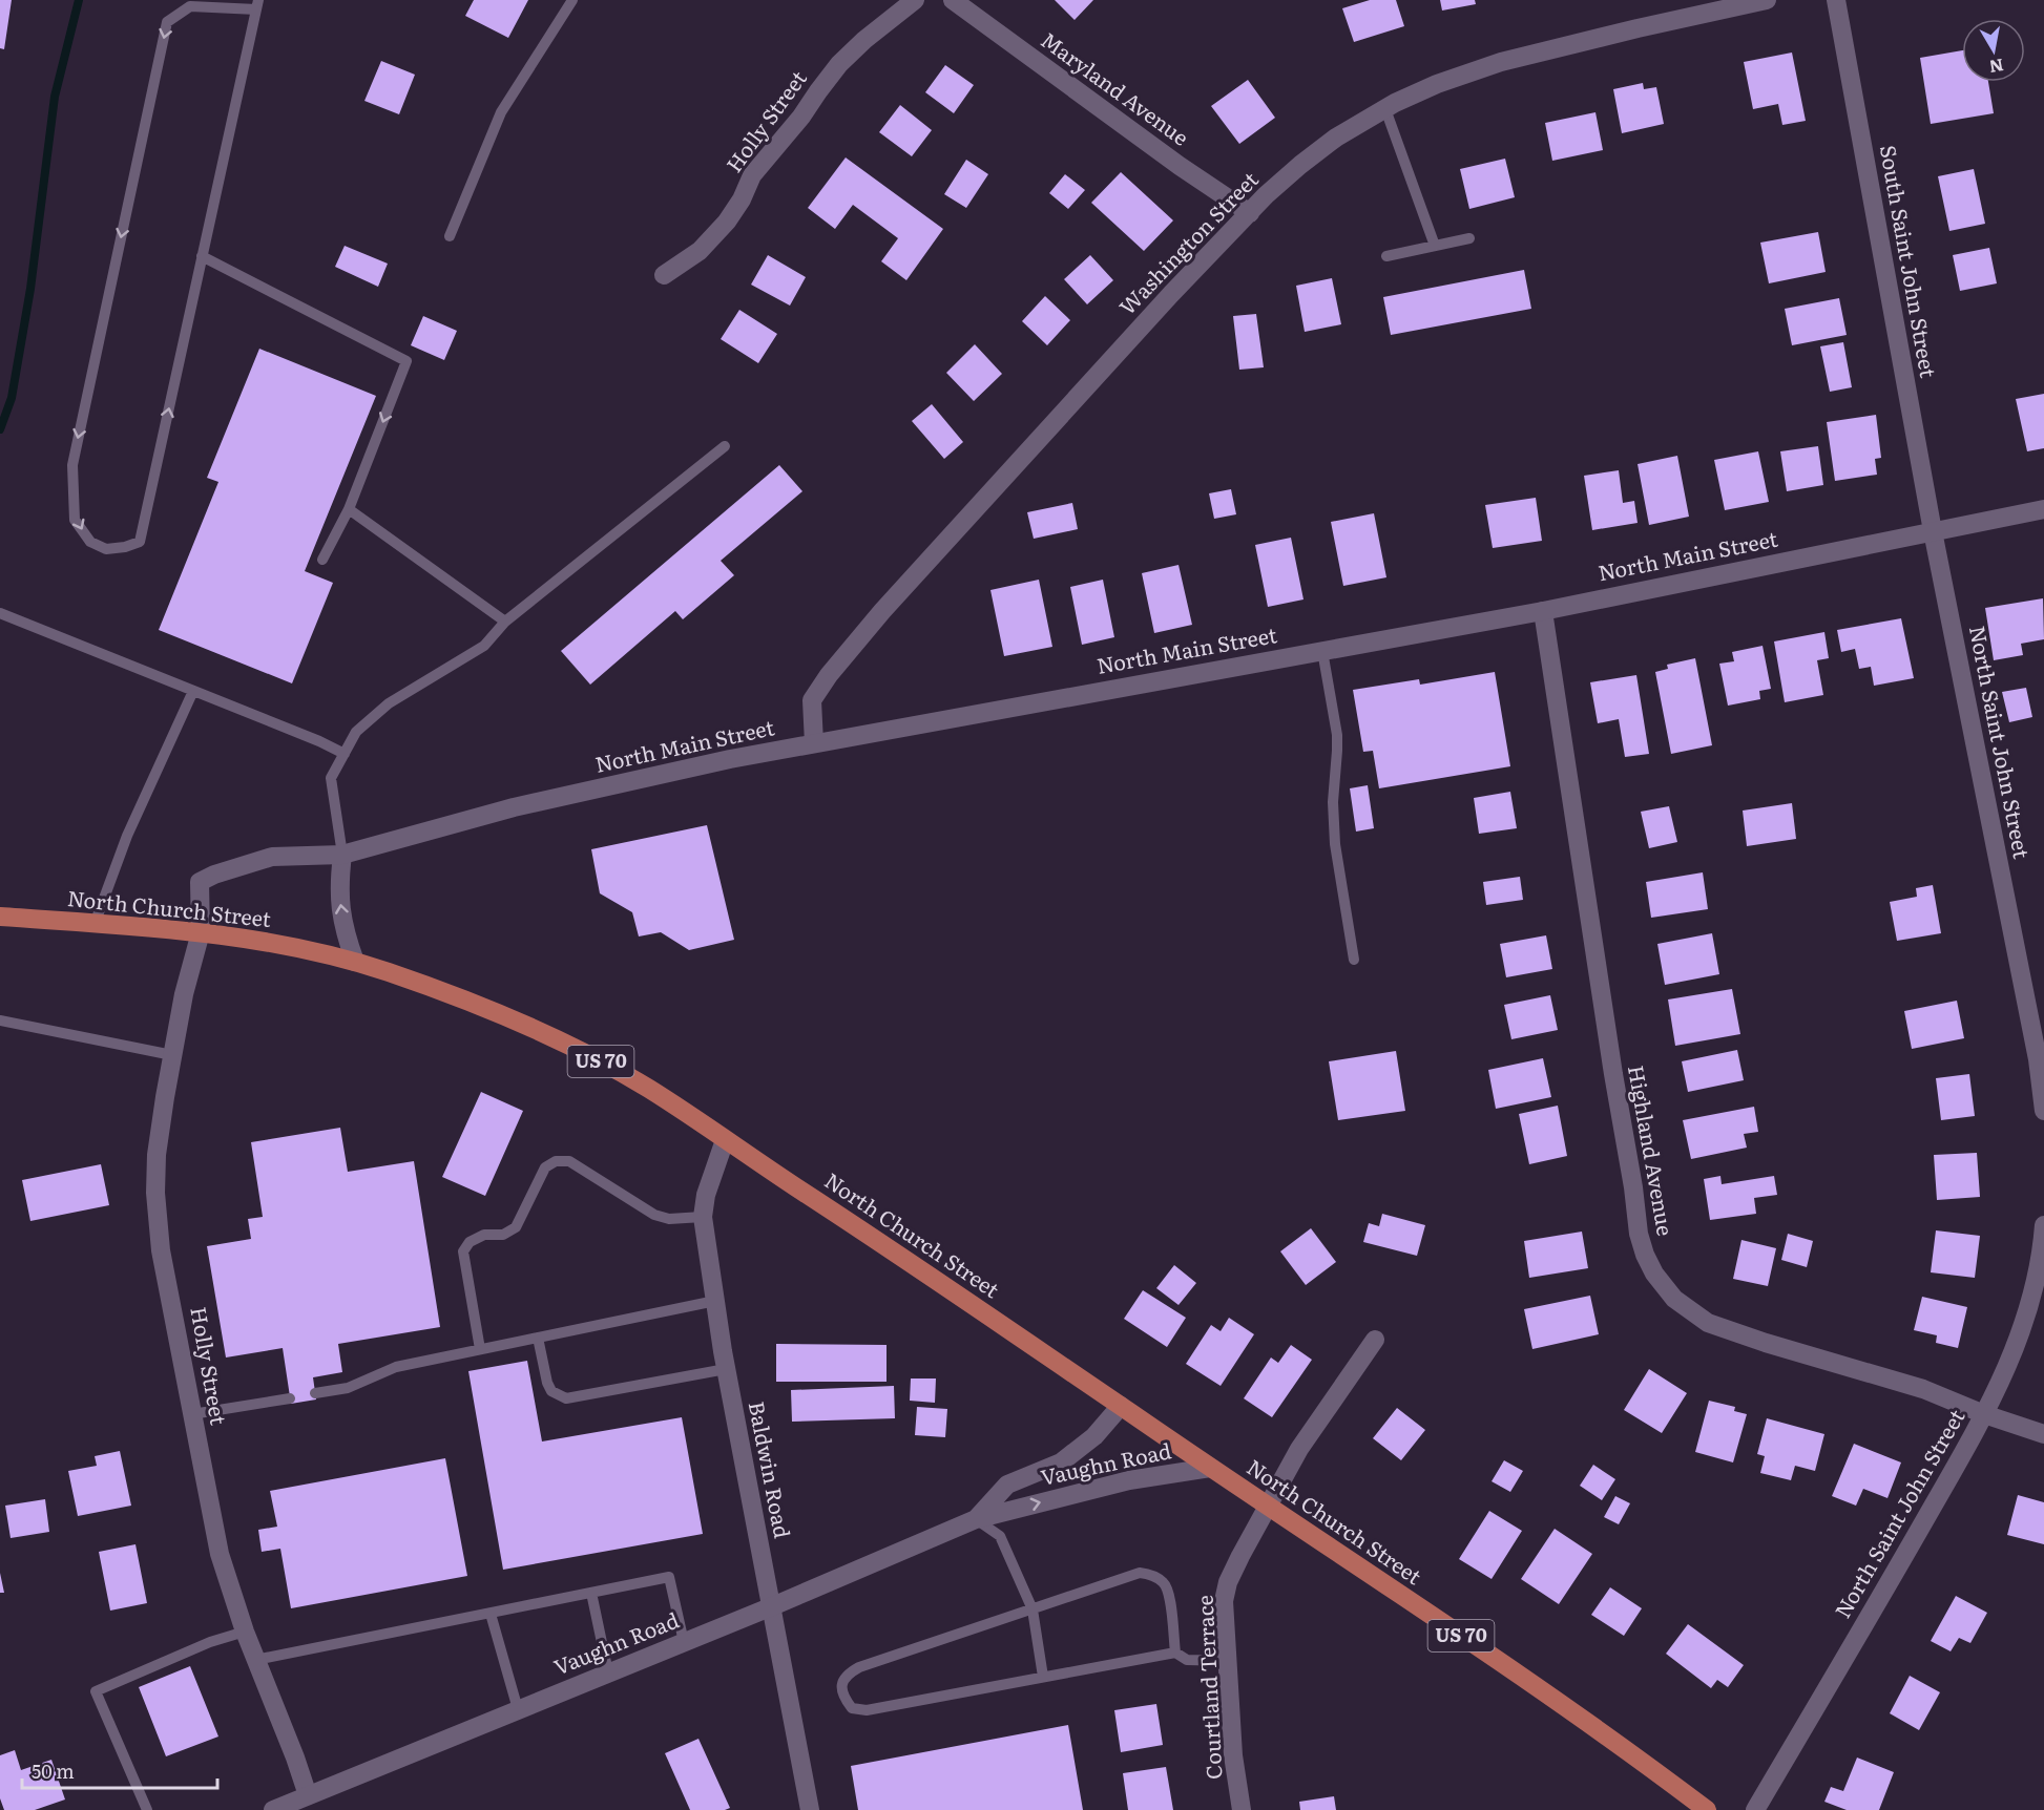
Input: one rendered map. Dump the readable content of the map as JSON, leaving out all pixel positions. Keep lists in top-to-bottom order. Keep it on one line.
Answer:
{"streets":{"main road":["North Church Street","US 70"],"street":["Maryland Avenue","Holly Street","Washington Street","South Saint John Street","North Main Street","North Saint John Street","Highland Avenue","Vaughn Road","Baldwin Road","Courtland Terrace"]},"crossings":[["Maryland Avenue","Washington Street"],["Holly Street","North Main Street"],["Holly Street","North Church Street"],["Holly Street","Vaughn Road"],["Washington Street","North Main Street"],["South Saint John Street","North Main Street"],["South Saint John Street","North Saint John Street"],["North Main Street","North Saint John Street"],["North Main Street","North Church Street"],["North Main Street","Highland Avenue"],["North Saint John Street","Highland Avenue"],["North Church Street","Vaughn Road"],["North Church Street","Baldwin Road"],["North Church Street","Courtland Terrace"],["Vaughn Road","Baldwin Road"]],"scale_bar":"50 m","north":"bottom"}
